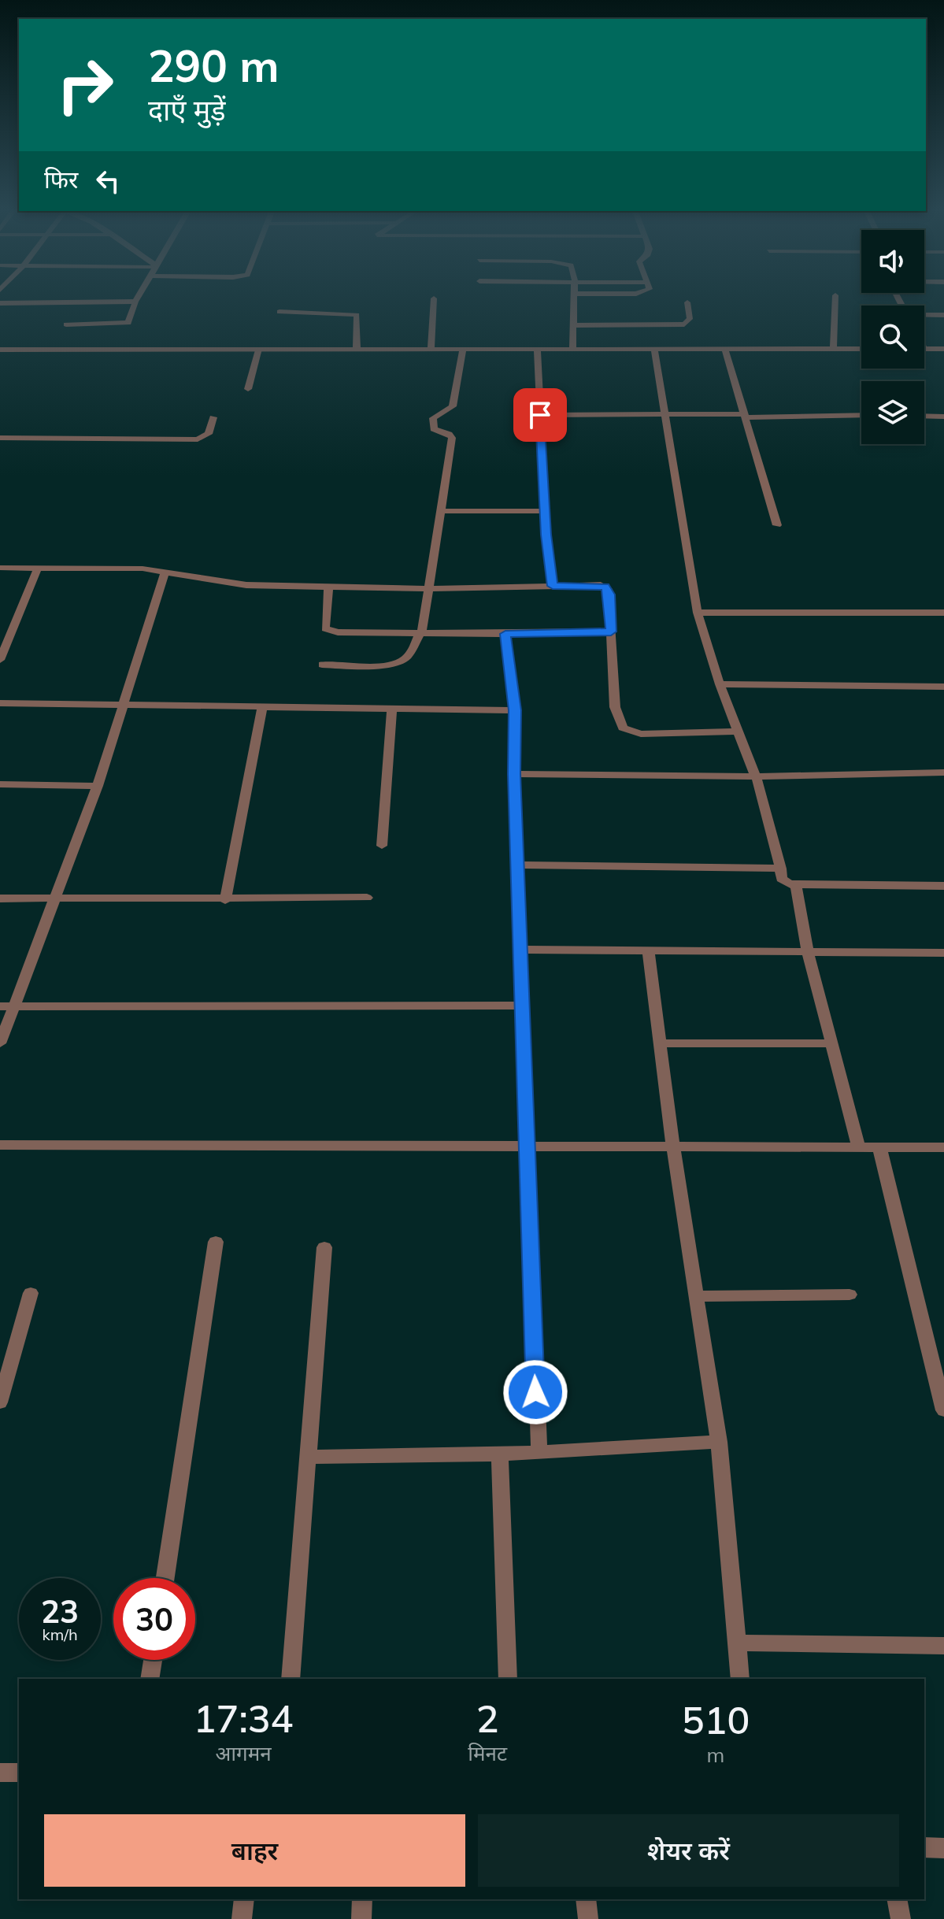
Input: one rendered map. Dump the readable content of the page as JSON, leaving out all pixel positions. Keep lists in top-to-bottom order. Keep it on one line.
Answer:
{"page":{"turn":["290 m","दाएँ मुड़ें"],"then":"फिर","speed":"23 km/h","limit":"30","eta":["17:34","आगमन","2","मिनट","510","m"],"buttons":["बाहर","शेयर करें"]}}
